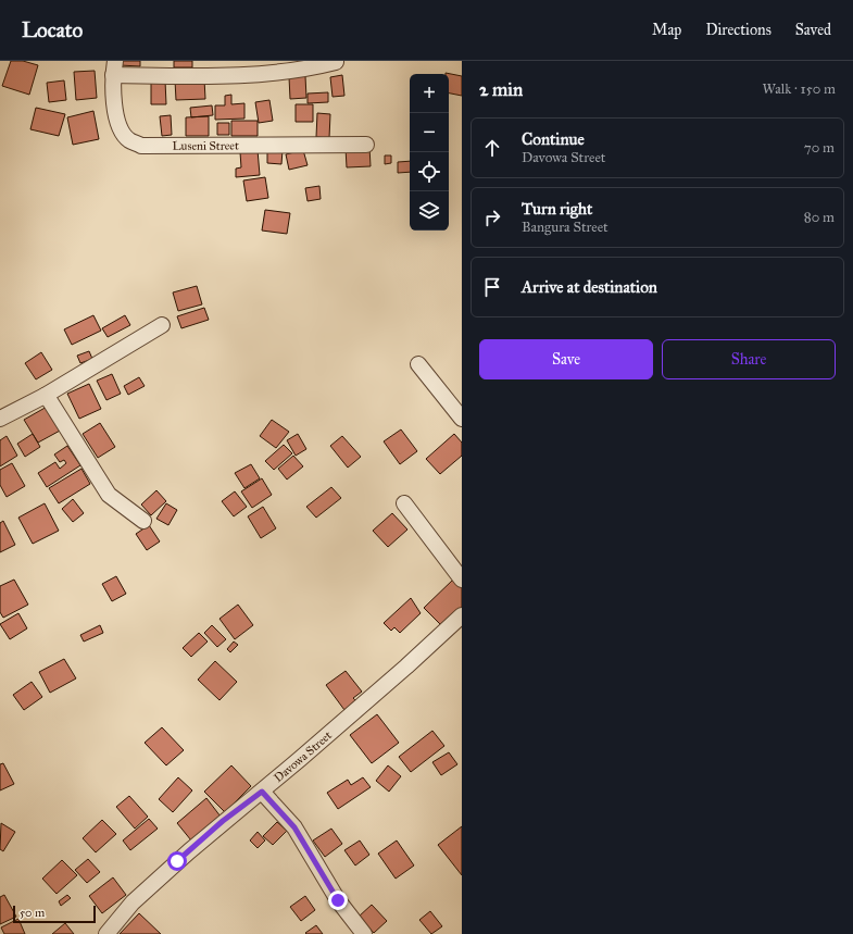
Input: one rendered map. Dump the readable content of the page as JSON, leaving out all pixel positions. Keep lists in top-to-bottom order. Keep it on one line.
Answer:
{"streets":{"street":["Luseni Street","Davowa Street"]},"scale_bar":"50 m","page":{"header":"Locato","nav":["Map","Directions","Saved"],"heading":["2 min","Walk · 150 m"],"map_buttons":["+","−"],"list":[["Continue","Davowa Street","70 m"],["Turn right","Bangura Street","80 m"],"Arrive at destination"],"buttons":["Save","Share"],"scale":"50 m"}}
